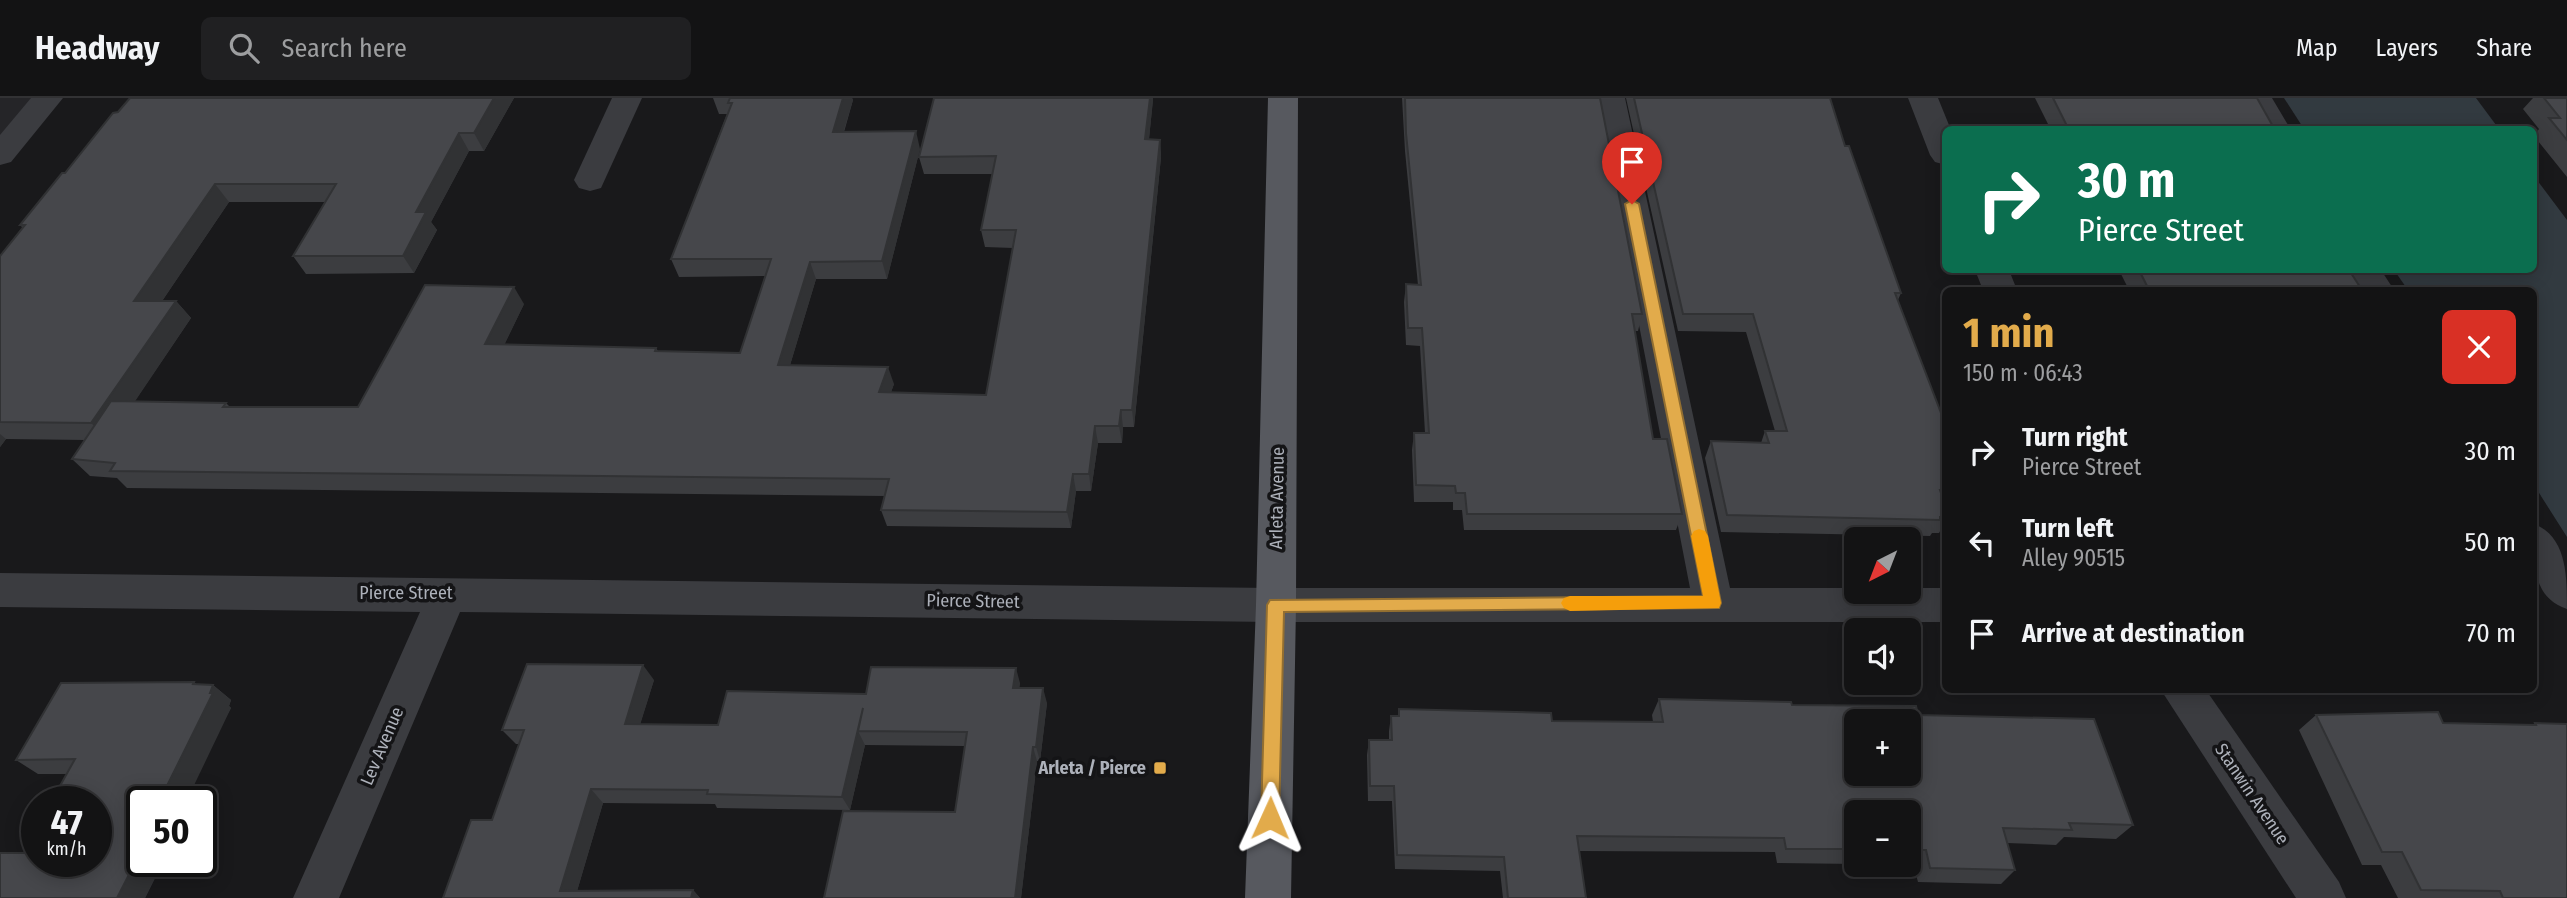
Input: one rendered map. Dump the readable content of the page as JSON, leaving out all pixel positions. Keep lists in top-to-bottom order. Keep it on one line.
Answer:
{"streets":{"main road":["Arleta Avenue"],"street":["Pierce Street","Lev Avenue","Stanwin Avenue"]},"crossings":[["Arleta Avenue","Pierce Street"],["Pierce Street","Lev Avenue"]],"places":{"transit":["Arleta / Pierce"]},"north":"bottom left","page":{"header":"Headway","search":"Search here","nav":["Map","Layers","Share"],"turn":["30 m","Pierce Street"],"heading":["1 min","150 m · 06:43"],"list":[{"name":"Turn right","note":"Pierce Street","value":"30 m"},{"name":"Turn left","note":"Alley 90515","value":"50 m"},{"name":"Arrive at destination","value":"70 m"}],"map_buttons":["+","−"],"speed":"47 km/h","limit":"50"}}
